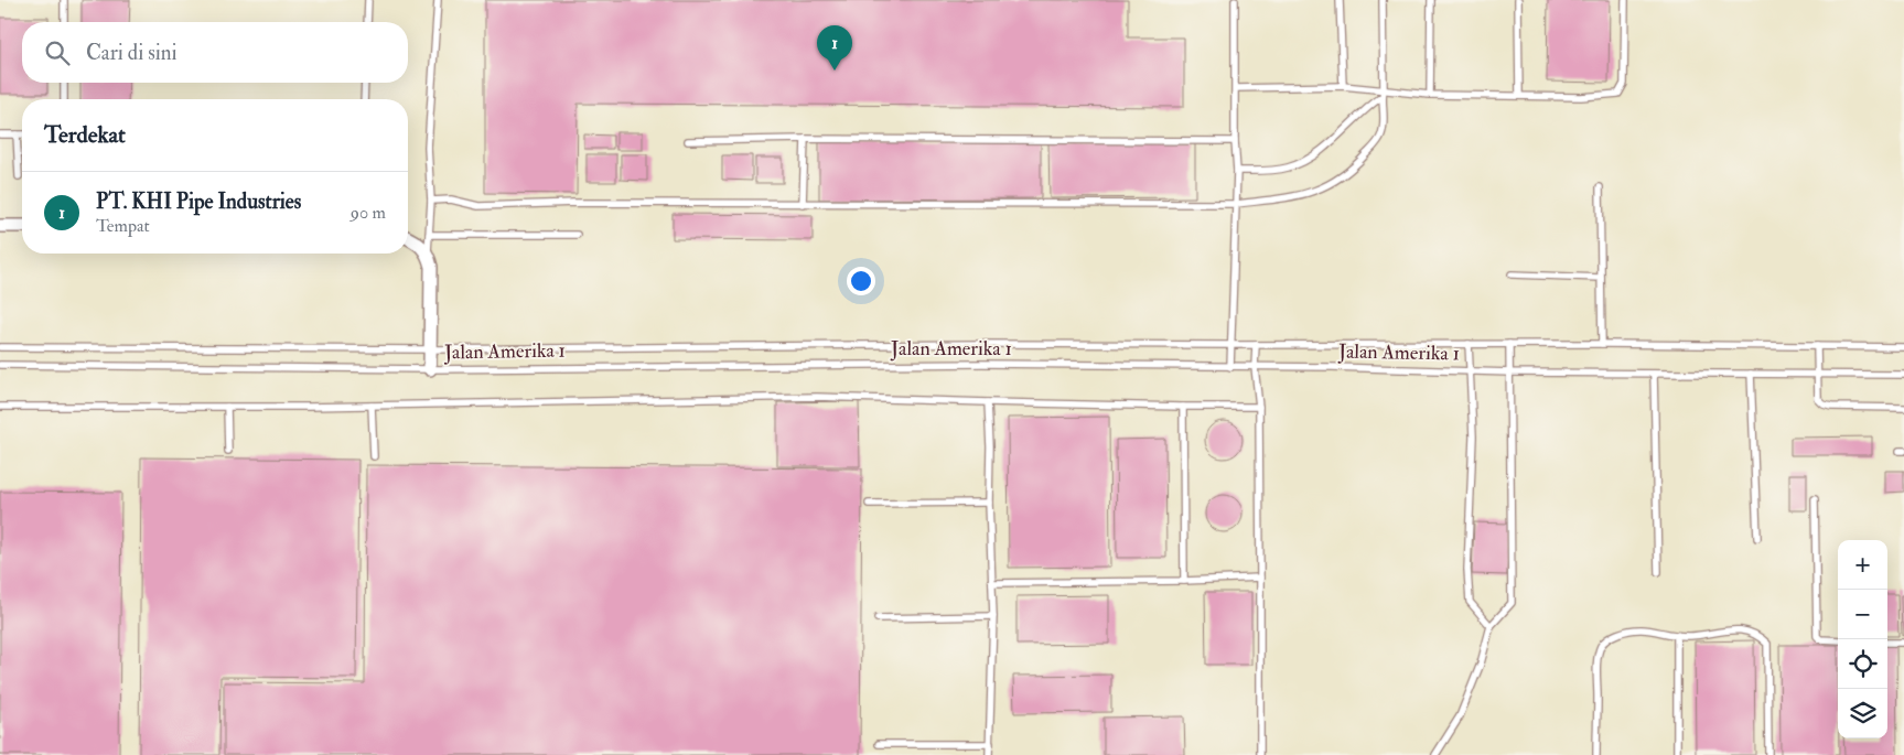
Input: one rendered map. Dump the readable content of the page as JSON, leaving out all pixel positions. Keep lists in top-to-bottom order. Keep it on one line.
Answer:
{"streets":{"lane":["Jalan Amerika 1"]},"page":{"search":"Cari di sini","pins":"1","heading":"Terdekat","list":[{"mark":"1","name":"PT. KHI Pipe Industries","note":"Tempat","value":"90 m"}],"map_buttons":["+","−"]}}
